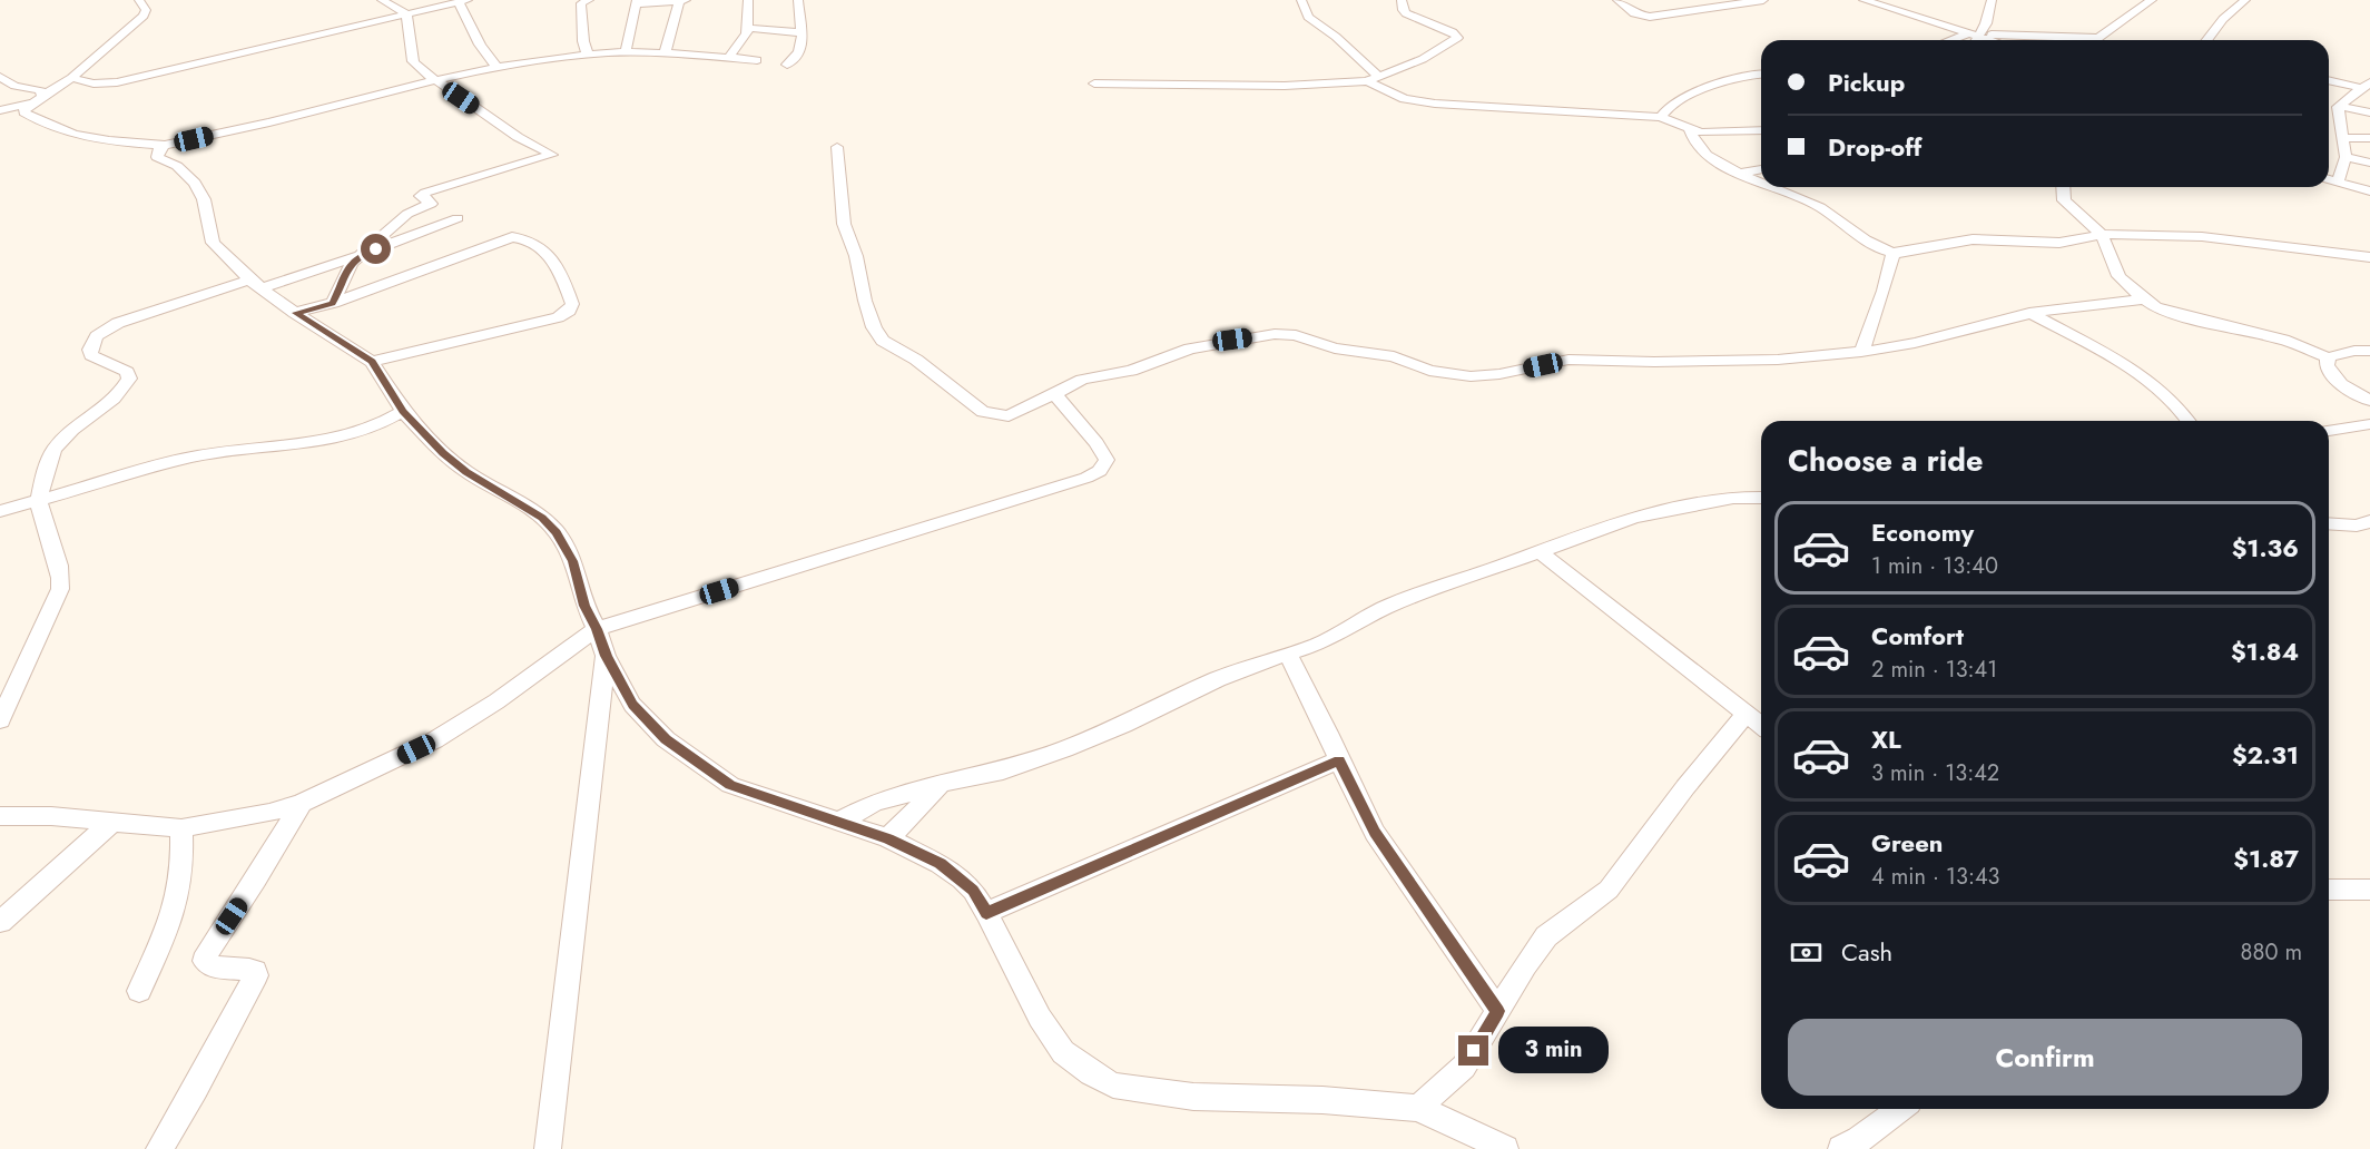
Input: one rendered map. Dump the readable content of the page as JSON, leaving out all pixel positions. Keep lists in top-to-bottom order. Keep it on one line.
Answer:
{"page":{"banner":["Pickup","Drop-off"],"heading":"Choose a ride","list":[{"name":"Economy","note":"1 min · 13:40","value":"$1.36"},{"name":"Comfort","note":"2 min · 13:41","value":"$1.84"},{"name":"XL","note":"3 min · 13:42","value":"$2.31"},{"name":"Green","note":"4 min · 13:43","value":"$1.87"}],"pay":["Cash","880 m"],"buttons":"Confirm","bubble":"3 min"}}
